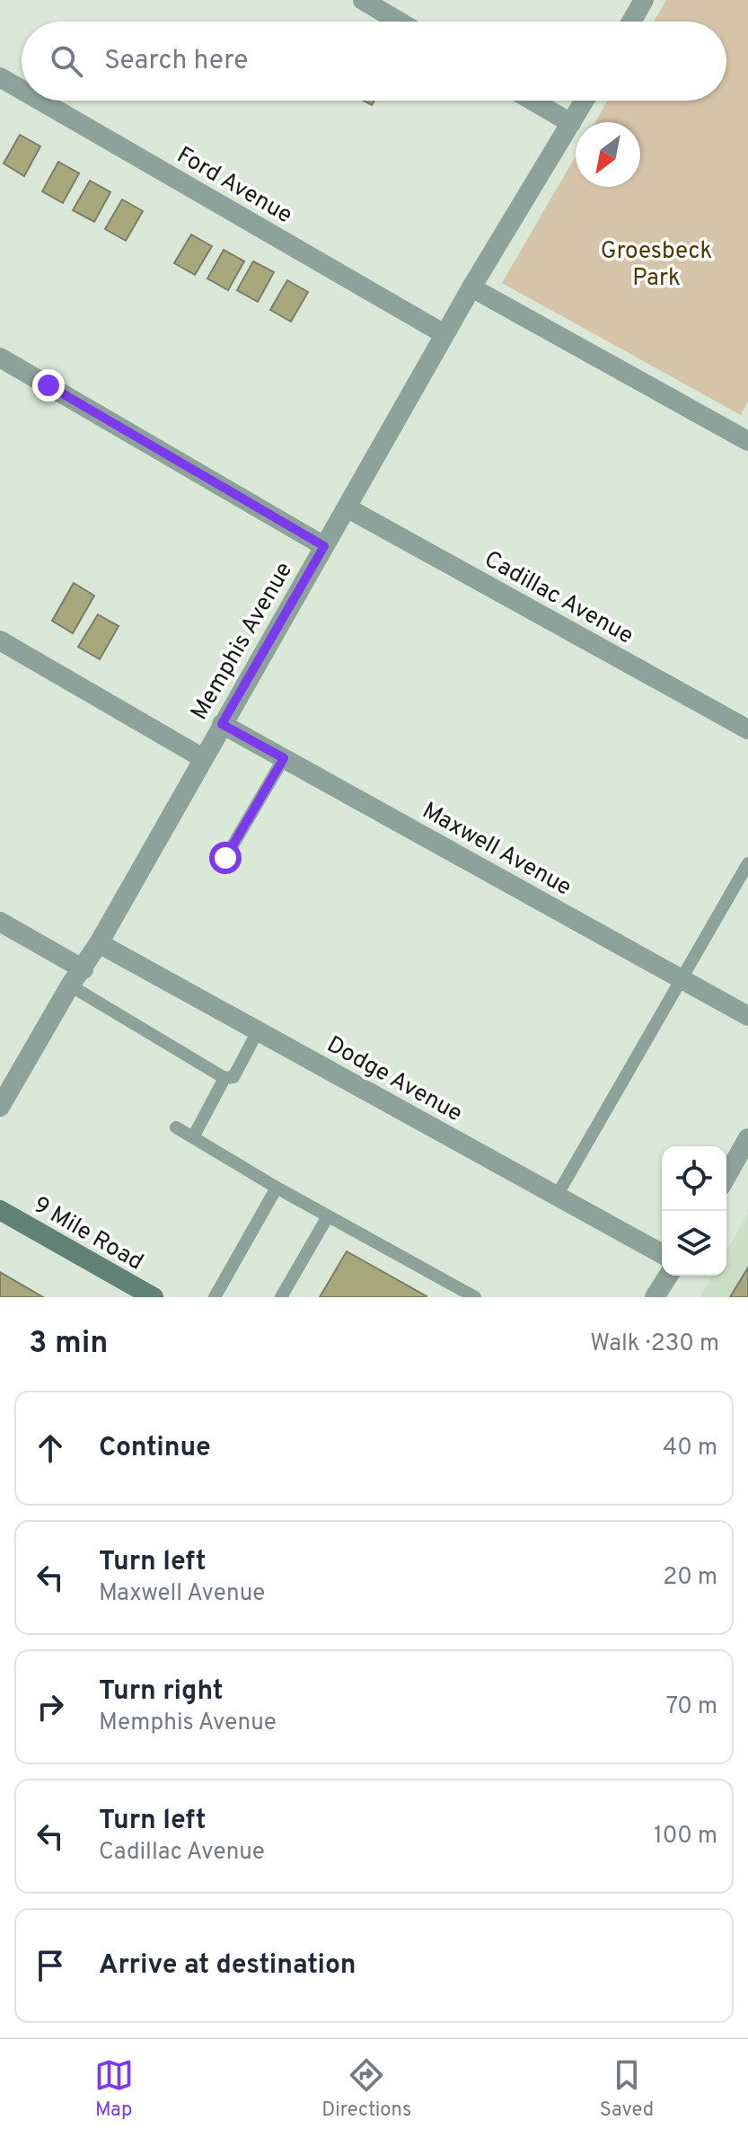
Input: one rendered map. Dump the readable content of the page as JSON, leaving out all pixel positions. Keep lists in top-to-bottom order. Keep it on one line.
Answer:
{"streets":{"main road":["9 Mile Road"],"street":["Ford Avenue","Cadillac Avenue","Memphis Avenue","Maxwell Avenue","Dodge Avenue"]},"crossings":[["Ford Avenue","Memphis Avenue"],["Cadillac Avenue","Memphis Avenue"],["Memphis Avenue","Maxwell Avenue"],["Memphis Avenue","Dodge Avenue"]],"parks":["Groesbeck Park"],"north":"bottom left","page":{"search":"Search here","heading":["3 min","Walk · 230 m"],"list":[["Continue","40 m"],["Turn left","Maxwell Avenue","20 m"],["Turn right","Memphis Avenue","70 m"],["Turn left","Cadillac Avenue","100 m"],"Arrive at destination"],"nav":["Map","Directions","Saved"]}}
